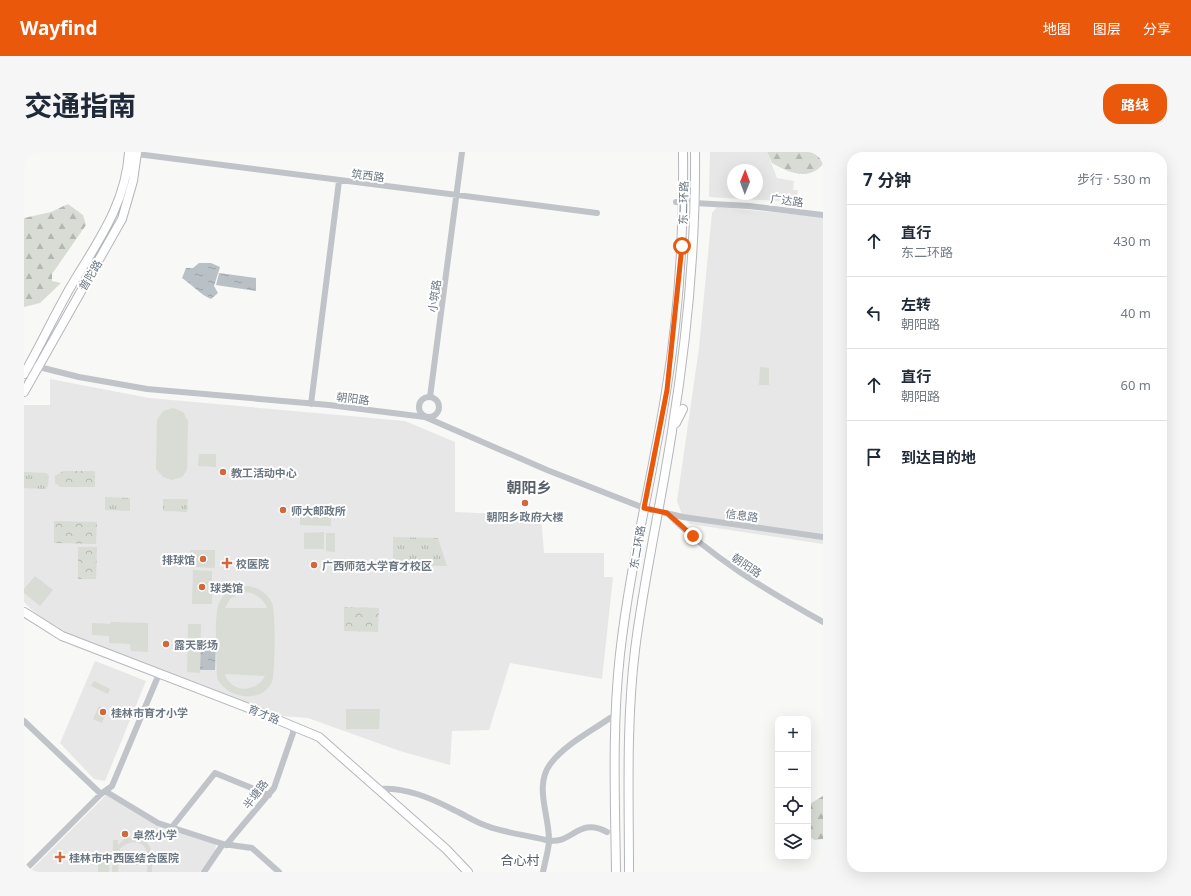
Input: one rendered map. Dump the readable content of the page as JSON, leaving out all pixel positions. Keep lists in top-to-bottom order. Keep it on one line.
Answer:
{"streets":{"main road":["东二环路","普陀路","育才路"],"street":["筑西路","广达路","小筑路","朝阳路","信息路","半塘路"]},"crossings":[["筑西路","普陀路"],["筑西路","小筑路"],["广达路","东二环路"],["东二环路","朝阳路"],["东二环路","信息路"],["普陀路","朝阳路"],["小筑路","朝阳路"],["朝阳路","信息路"],["育才路","半塘路"]],"districts":["朝阳乡","合心村"],"places":{"other":["教工活动中心","朝阳乡政府大楼","师大邮政所","排球馆","广西师范大学育才校区","球类馆","露天影场","桂林市育才小学","卓然小学"],"health":["校医院","桂林市中西医结合医院"]},"north":"top","page":{"header":"Wayfind","nav":["地图","图层","分享"],"title":"交通指南","buttons":"路线","heading":["7 分钟","步行 · 530 m"],"list":[["直行","东二环路","430 m"],["左转","朝阳路","40 m"],["直行","朝阳路","60 m"],"到达目的地"],"map_buttons":["+","−"]}}
